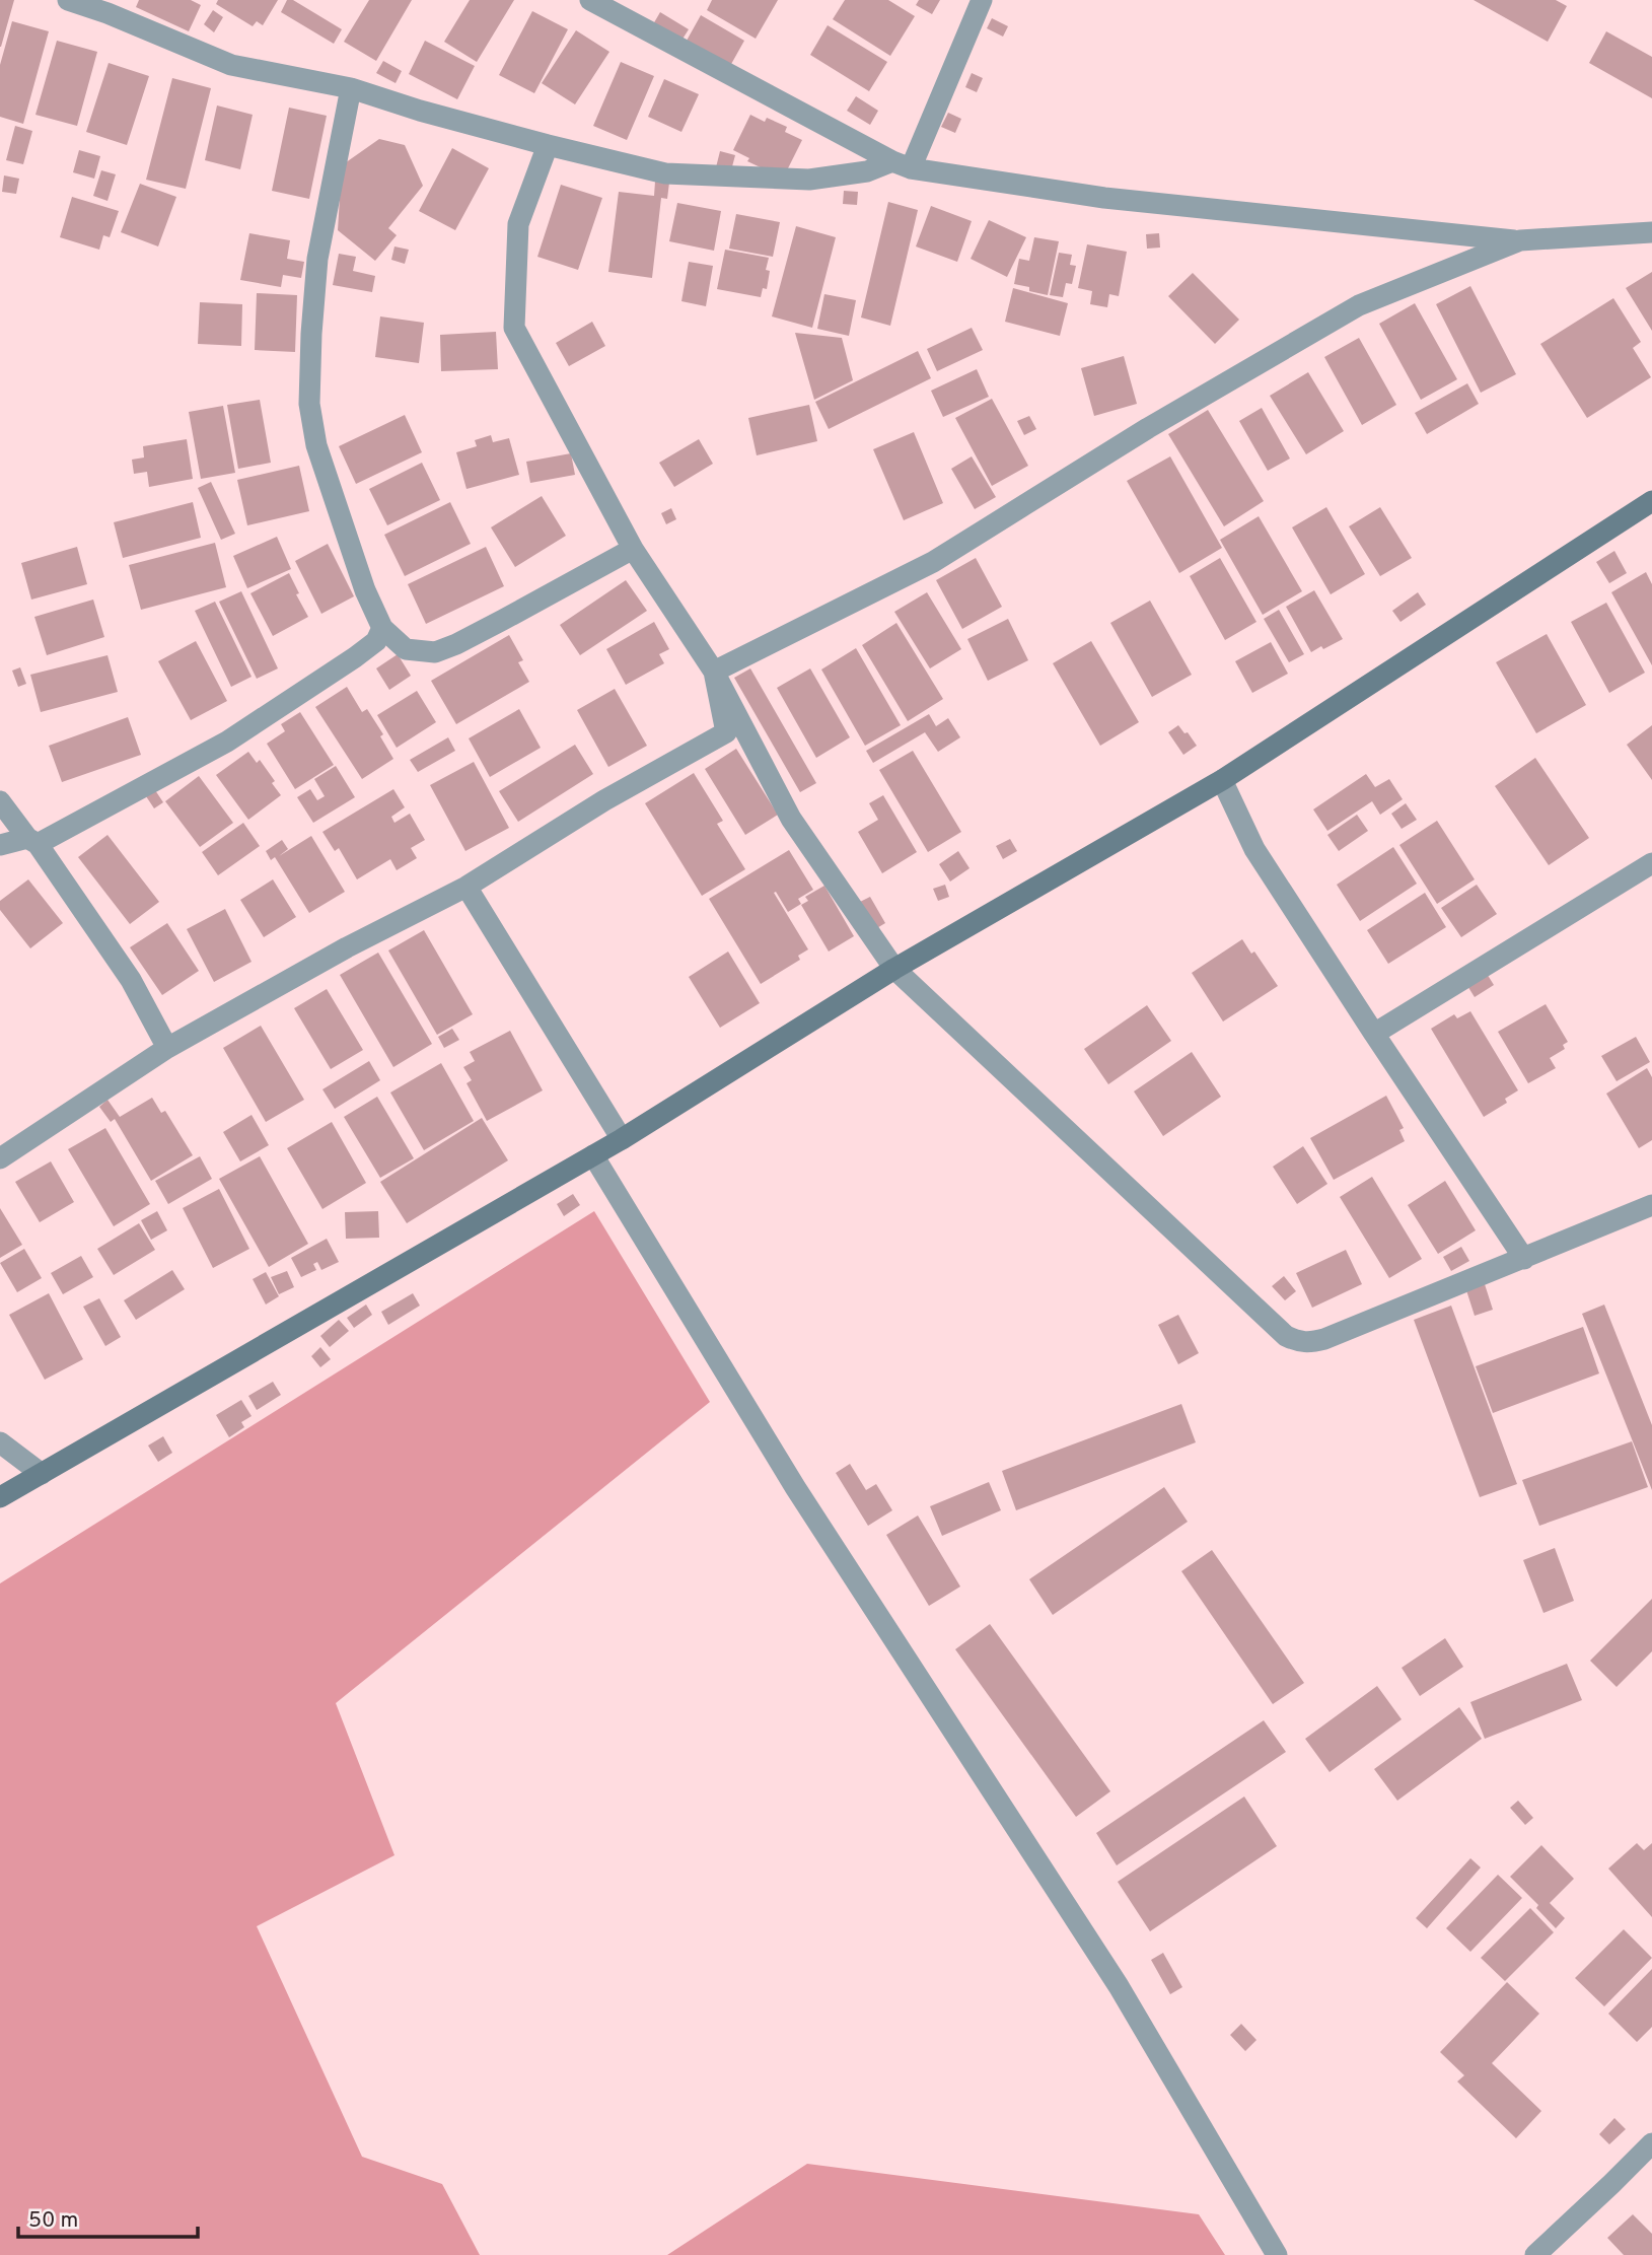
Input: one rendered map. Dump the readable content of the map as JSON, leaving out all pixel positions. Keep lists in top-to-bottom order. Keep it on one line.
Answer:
{"scale_bar":"50 m"}
